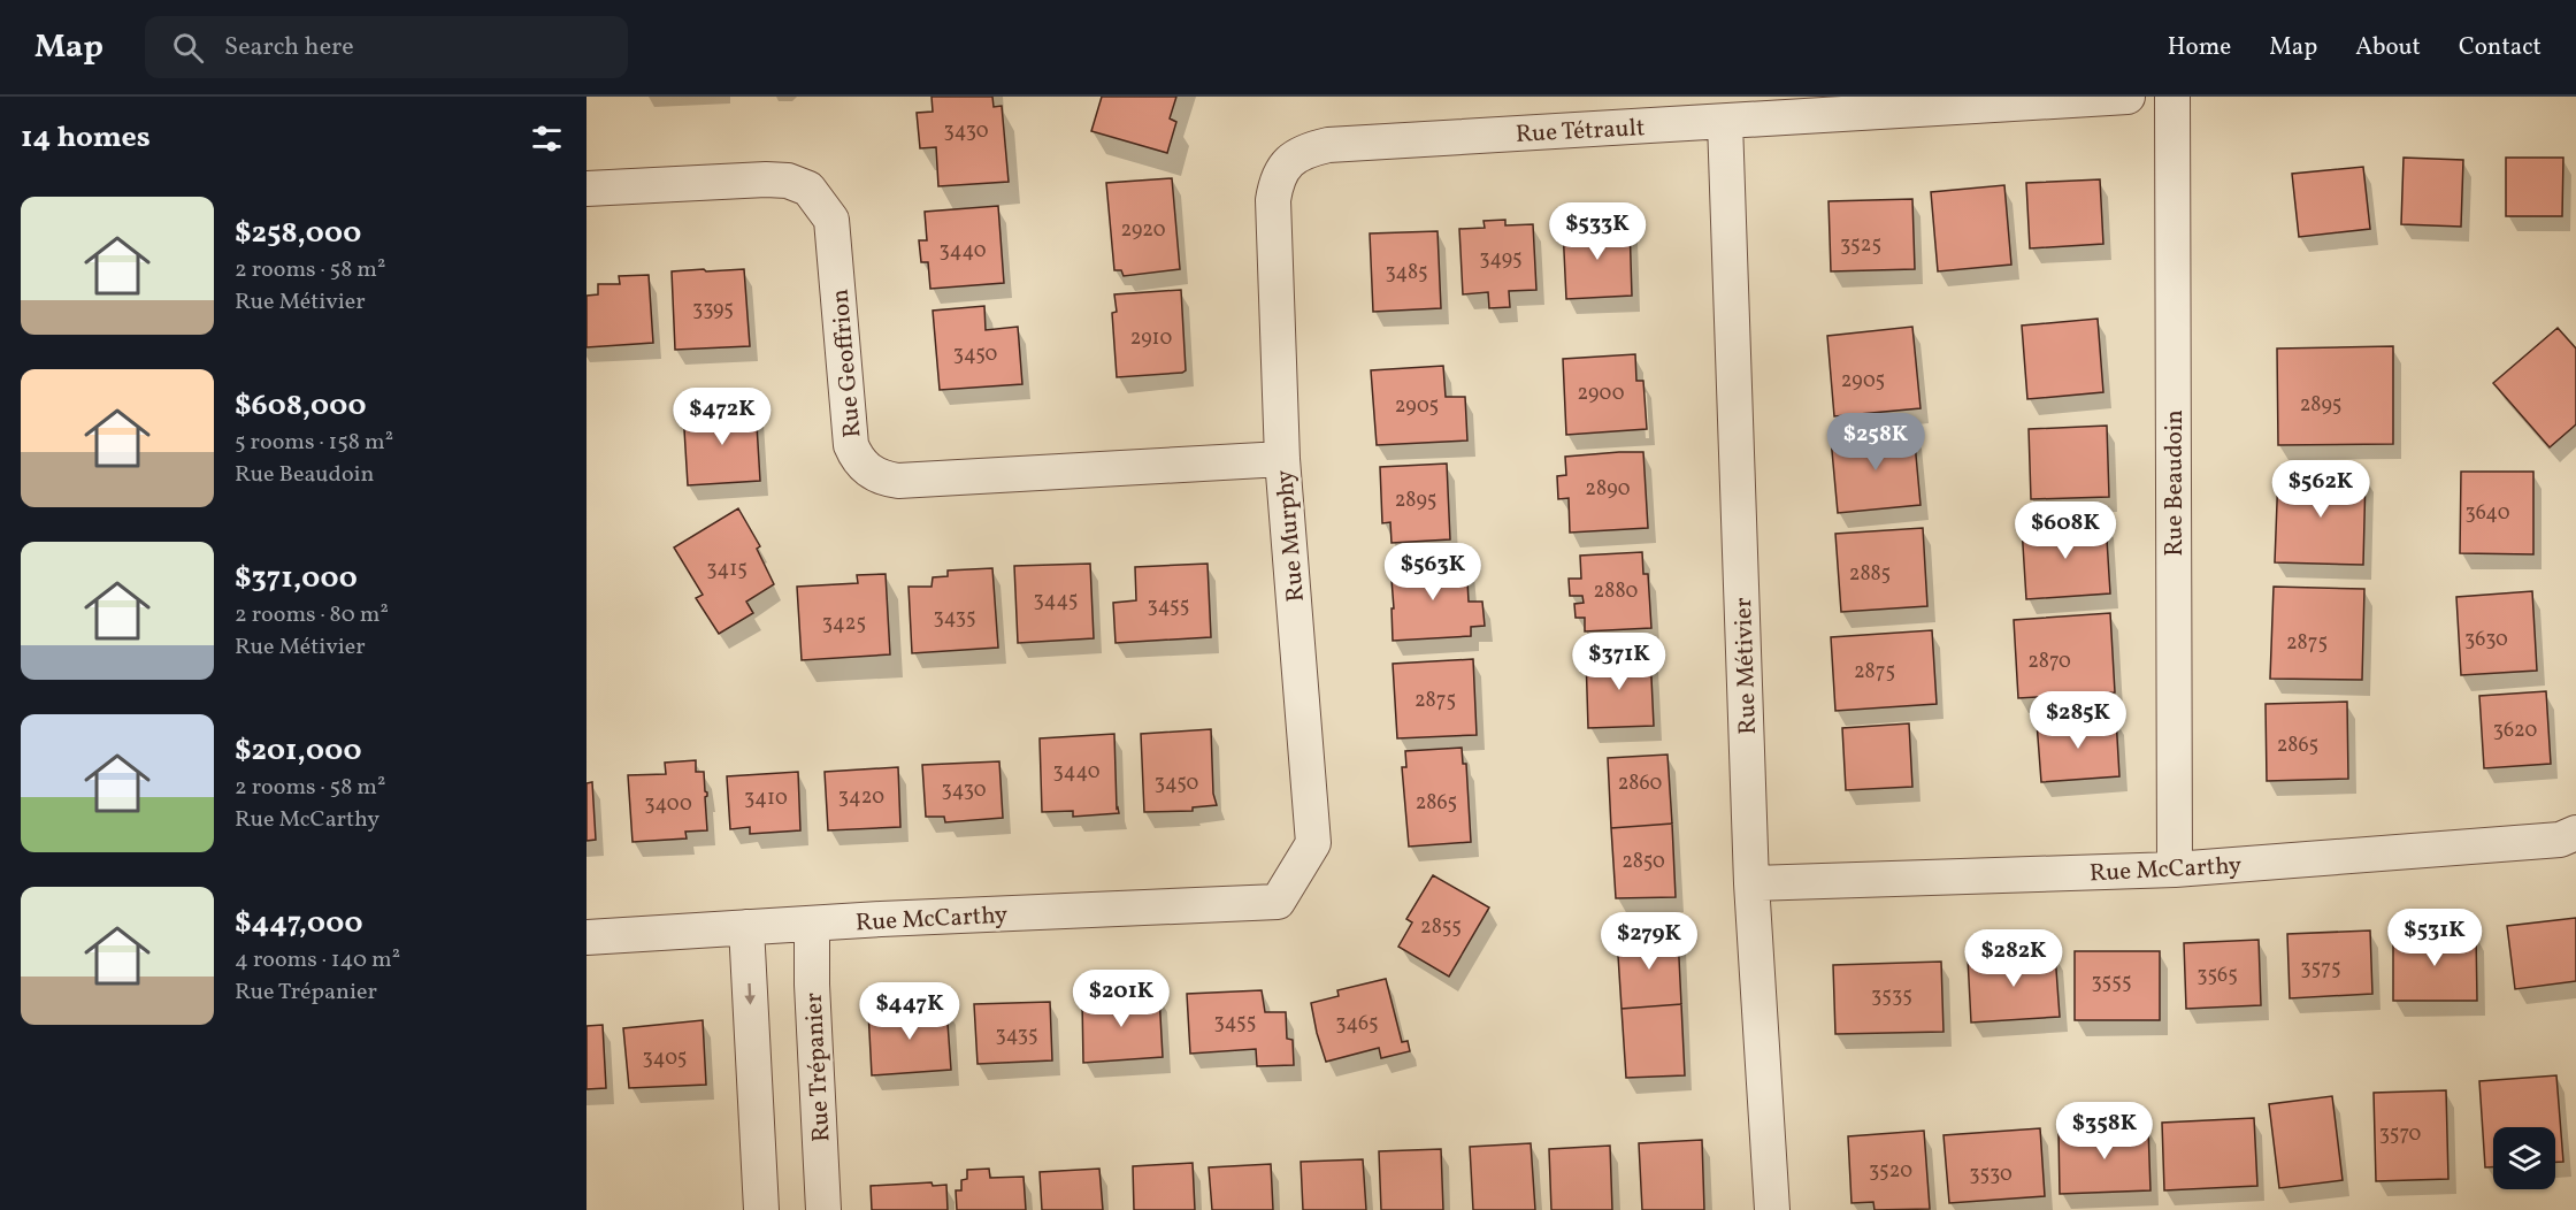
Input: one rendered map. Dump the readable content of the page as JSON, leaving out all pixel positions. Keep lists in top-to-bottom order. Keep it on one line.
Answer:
{"streets":{"street":["Rue Tétrault","Rue Geoffrion","Rue Beaudoin","Rue Murphy","Rue Métivier","Rue McCarthy","Rue Trépanier"]},"crossings":[["Rue Tétrault","Rue Murphy"],["Rue Tétrault","Rue Métivier"],["Rue Geoffrion","Rue Murphy"],["Rue Beaudoin","Rue McCarthy"],["Rue Murphy","Rue McCarthy"],["Rue Métivier","Rue McCarthy"],["Rue McCarthy","Rue Trépanier"]],"house_numbers":["3430","2920","3525","3440","3495","3485","3395","2910","3450","2905","2900","2895","2905","2890","2895","3640","3415","2885","2880","3445","3455","3435","3425","3630","2875","2870","2875","2875","3620","2865","3440","3450","2860","3430","3420","3410","2865","3400","2850","2855","3575","3565","3555","3535","3455","3465","3435","3405","3570","3520","3530"],"page":{"header":"Map","search":"Search here","nav":["Home","Map","About","Contact"],"heading":"14 homes","list":[{"name":"$258,000","note":"2 rooms · 58 m² · Rue Métivier"},{"name":"$608,000","note":"5 rooms · 158 m² · Rue Beaudoin"},{"name":"$371,000","note":"2 rooms · 80 m² · Rue Métivier"},{"name":"$201,000","note":"2 rooms · 58 m² · Rue McCarthy"},{"name":"$447,000","note":"4 rooms · 140 m² · Rue Trépanier"}],"price":["$533K","$472K","$258K","$562K","$608K","$563K","$371K","$285K","$531K","$279K","$282K","$201K","$447K","$358K"]}}
